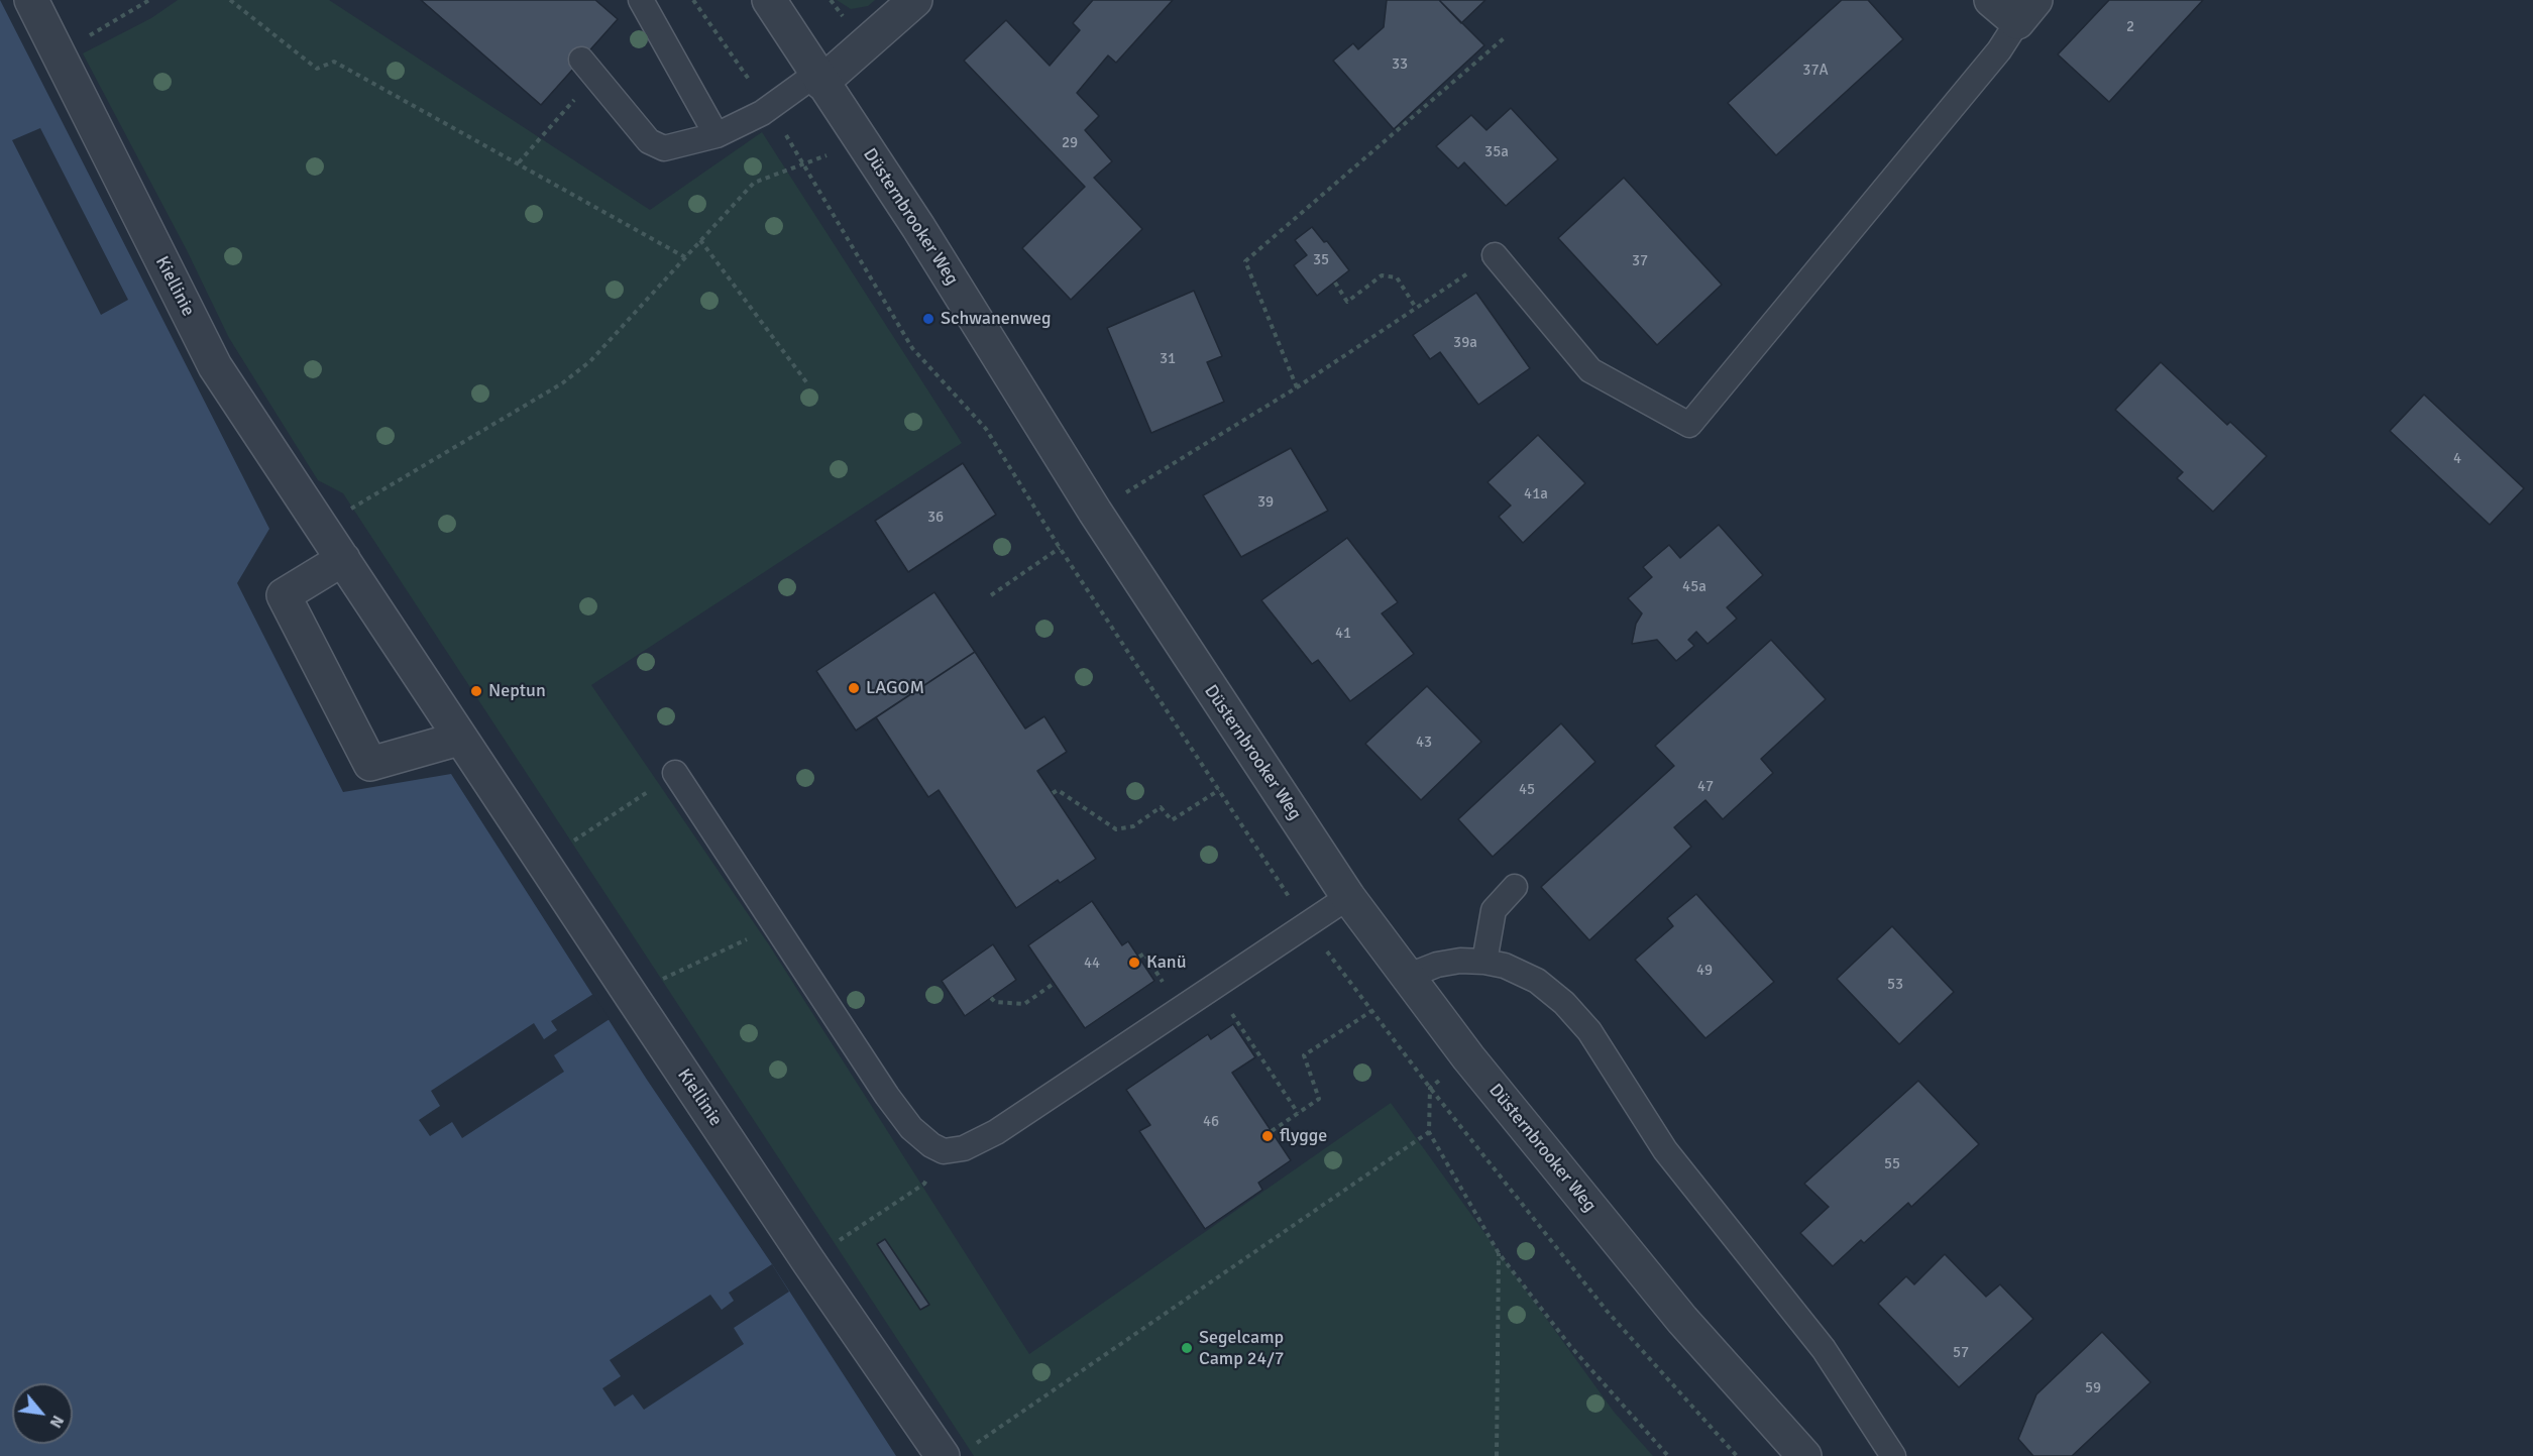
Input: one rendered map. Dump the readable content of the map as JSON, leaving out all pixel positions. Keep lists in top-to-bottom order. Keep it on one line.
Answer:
{"streets":{"street":["Düsternbrooker Weg","Kiellinie"]},"places":["Schwanenweg","LAGOM","Neptun","Kanü","flygge","Segelcamp Camp 24/7"],"house_numbers":["2","33","37A","29","35a","35","37","39a","31","4","41a","39","36","45a","41","43","47","45","44","49","53","46","55","57","59"],"north":"bottom right"}
